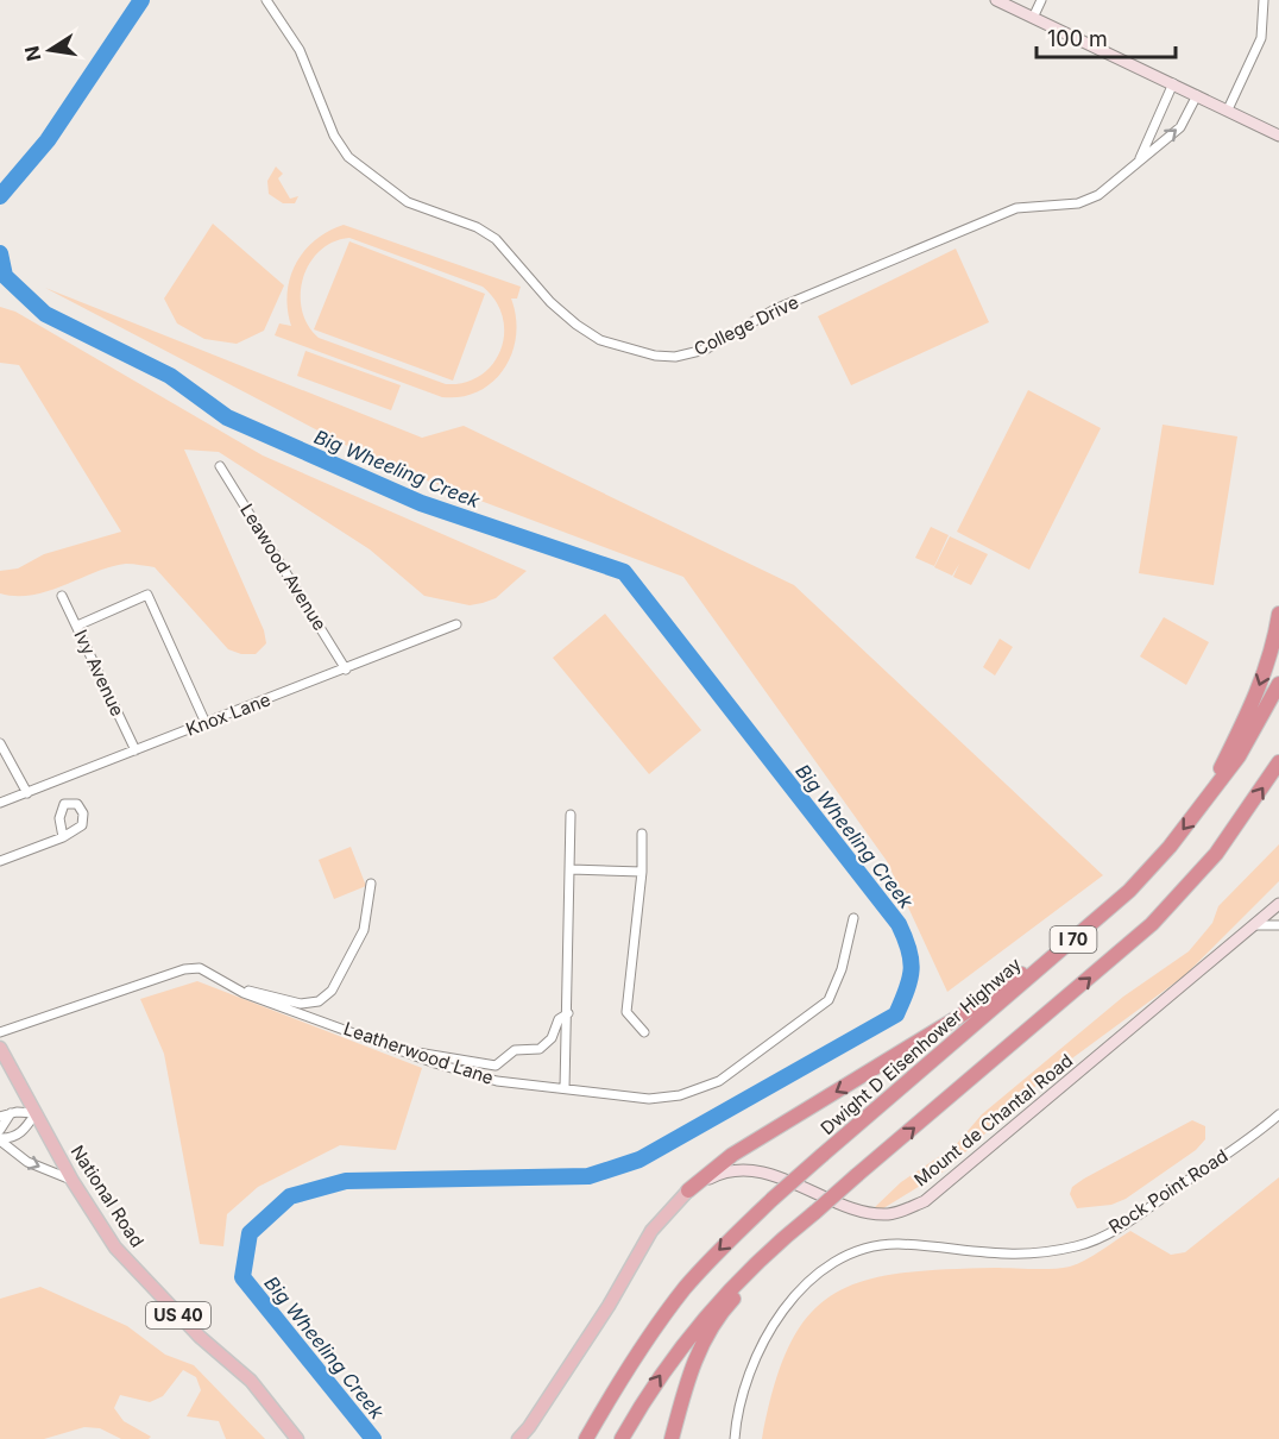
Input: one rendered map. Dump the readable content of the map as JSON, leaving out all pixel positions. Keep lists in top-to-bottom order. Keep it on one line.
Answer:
{"streets":{"highway":["I 70","Dwight D Eisenhower Highway"],"main road":["Mount de Chantal Road","National Road","US 40"],"street":["College Drive","Leawood Avenue","Ivy Avenue","Knox Lane","Leatherwood Lane","Rock Point Road"]},"crossings":[["Leawood Avenue","Knox Lane"],["Ivy Avenue","Knox Lane"]],"water":["Big Wheeling Creek"],"scale_bar":"100 m","north":"left"}
